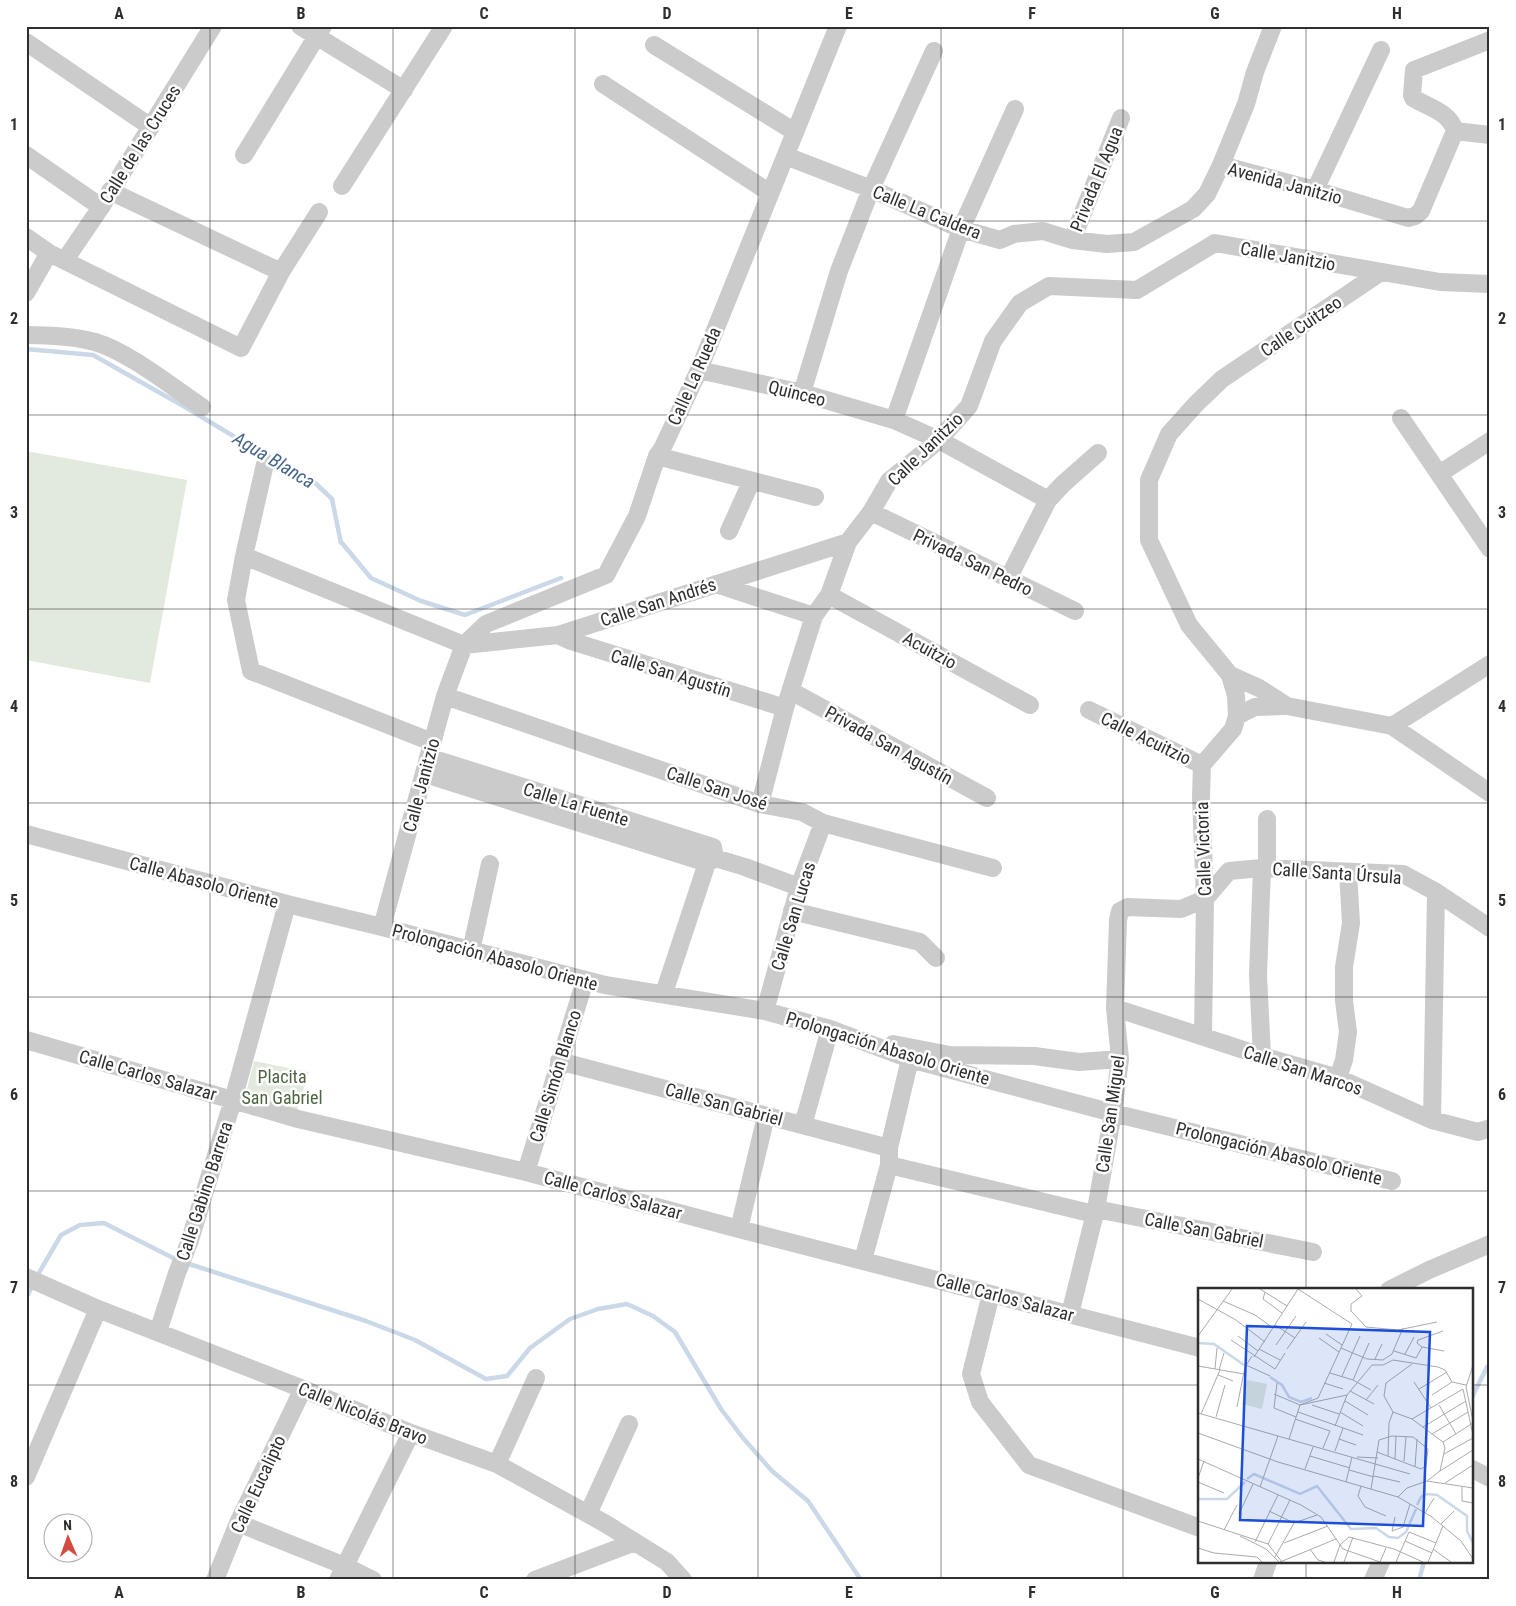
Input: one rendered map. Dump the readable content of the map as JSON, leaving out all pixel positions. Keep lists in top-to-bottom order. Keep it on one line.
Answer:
{"streets":{"street":["Calle de las Cruces","Privada El Agua","Avenida Janitzio","Calle La Caldera","Calle Janitzio","Calle Cuitzeo","Calle La Rueda","Quinceo","Privada San Pedro","Calle San Andrés","Acuitzio","Calle San Agustín","Calle Acuitzio","Privada San Agustín","Calle San José","Calle La Fuente","Calle Victoria","Calle Santa Úrsula","Calle Abasolo Oriente","Calle San Lucas","Prolongación Abasolo Oriente","Calle San Marcos","Calle Carlos Salazar","Calle Simón Blanco","Calle San Gabriel","Calle San Miguel","Calle Gabino Barrera","Calle Nicolás Bravo","Calle Eucalipto"]},"crossings":[["Privada El Agua","Avenida Janitzio"],["Privada El Agua","Calle La Caldera"],["Avenida Janitzio","Calle La Caldera"],["Calle La Caldera","Calle La Rueda"],["Calle Janitzio","Calle Cuitzeo"],["Calle Janitzio","Calle La Rueda"],["Calle Janitzio","Quinceo"],["Calle Janitzio","Privada San Pedro"],["Calle Janitzio","Calle San Andrés"],["Calle Janitzio","Acuitzio"],["Calle Janitzio","Calle San Agustín"],["Calle Janitzio","Privada San Agustín"],["Calle Janitzio","Calle San José"],["Calle Janitzio","Calle La Fuente"],["Calle Janitzio","Calle Abasolo Oriente"],["Calle Janitzio","Prolongación Abasolo Oriente"],["Calle La Rueda","Quinceo"],["Calle La Rueda","Calle San Andrés"],["Calle San Andrés","Calle San Agustín"],["Calle Acuitzio","Calle Victoria"],["Calle San José","Calle San Lucas"],["Calle La Fuente","Calle San Lucas"],["Calle Victoria","Calle Santa Úrsula"],["Calle Victoria","Calle San Marcos"],["Calle Victoria","Calle San Miguel"],["Calle Santa Úrsula","Calle San Miguel"],["Calle Abasolo Oriente","Prolongación Abasolo Oriente"],["Calle Abasolo Oriente","Calle Gabino Barrera"],["Calle San Lucas","Prolongación Abasolo Oriente"],["Prolongación Abasolo Oriente","Calle Simón Blanco"],["Prolongación Abasolo Oriente","Calle San Miguel"],["Calle San Marcos","Calle San Miguel"],["Calle Carlos Salazar","Calle Simón Blanco"],["Calle Carlos Salazar","Calle San Miguel"],["Calle Carlos Salazar","Calle Gabino Barrera"],["Calle Simón Blanco","Calle San Gabriel"],["Calle San Gabriel","Calle San Miguel"],["Calle Gabino Barrera","Calle Nicolás Bravo"],["Calle Nicolás Bravo","Calle Eucalipto"]],"water":["Agua Blanca"],"parks":["Placita San Gabriel"],"north":"top","grid":{"columns":["A","B","C","D","E","F","G","H"],"rows":["1","2","3","4","5","6","7","8"]}}
